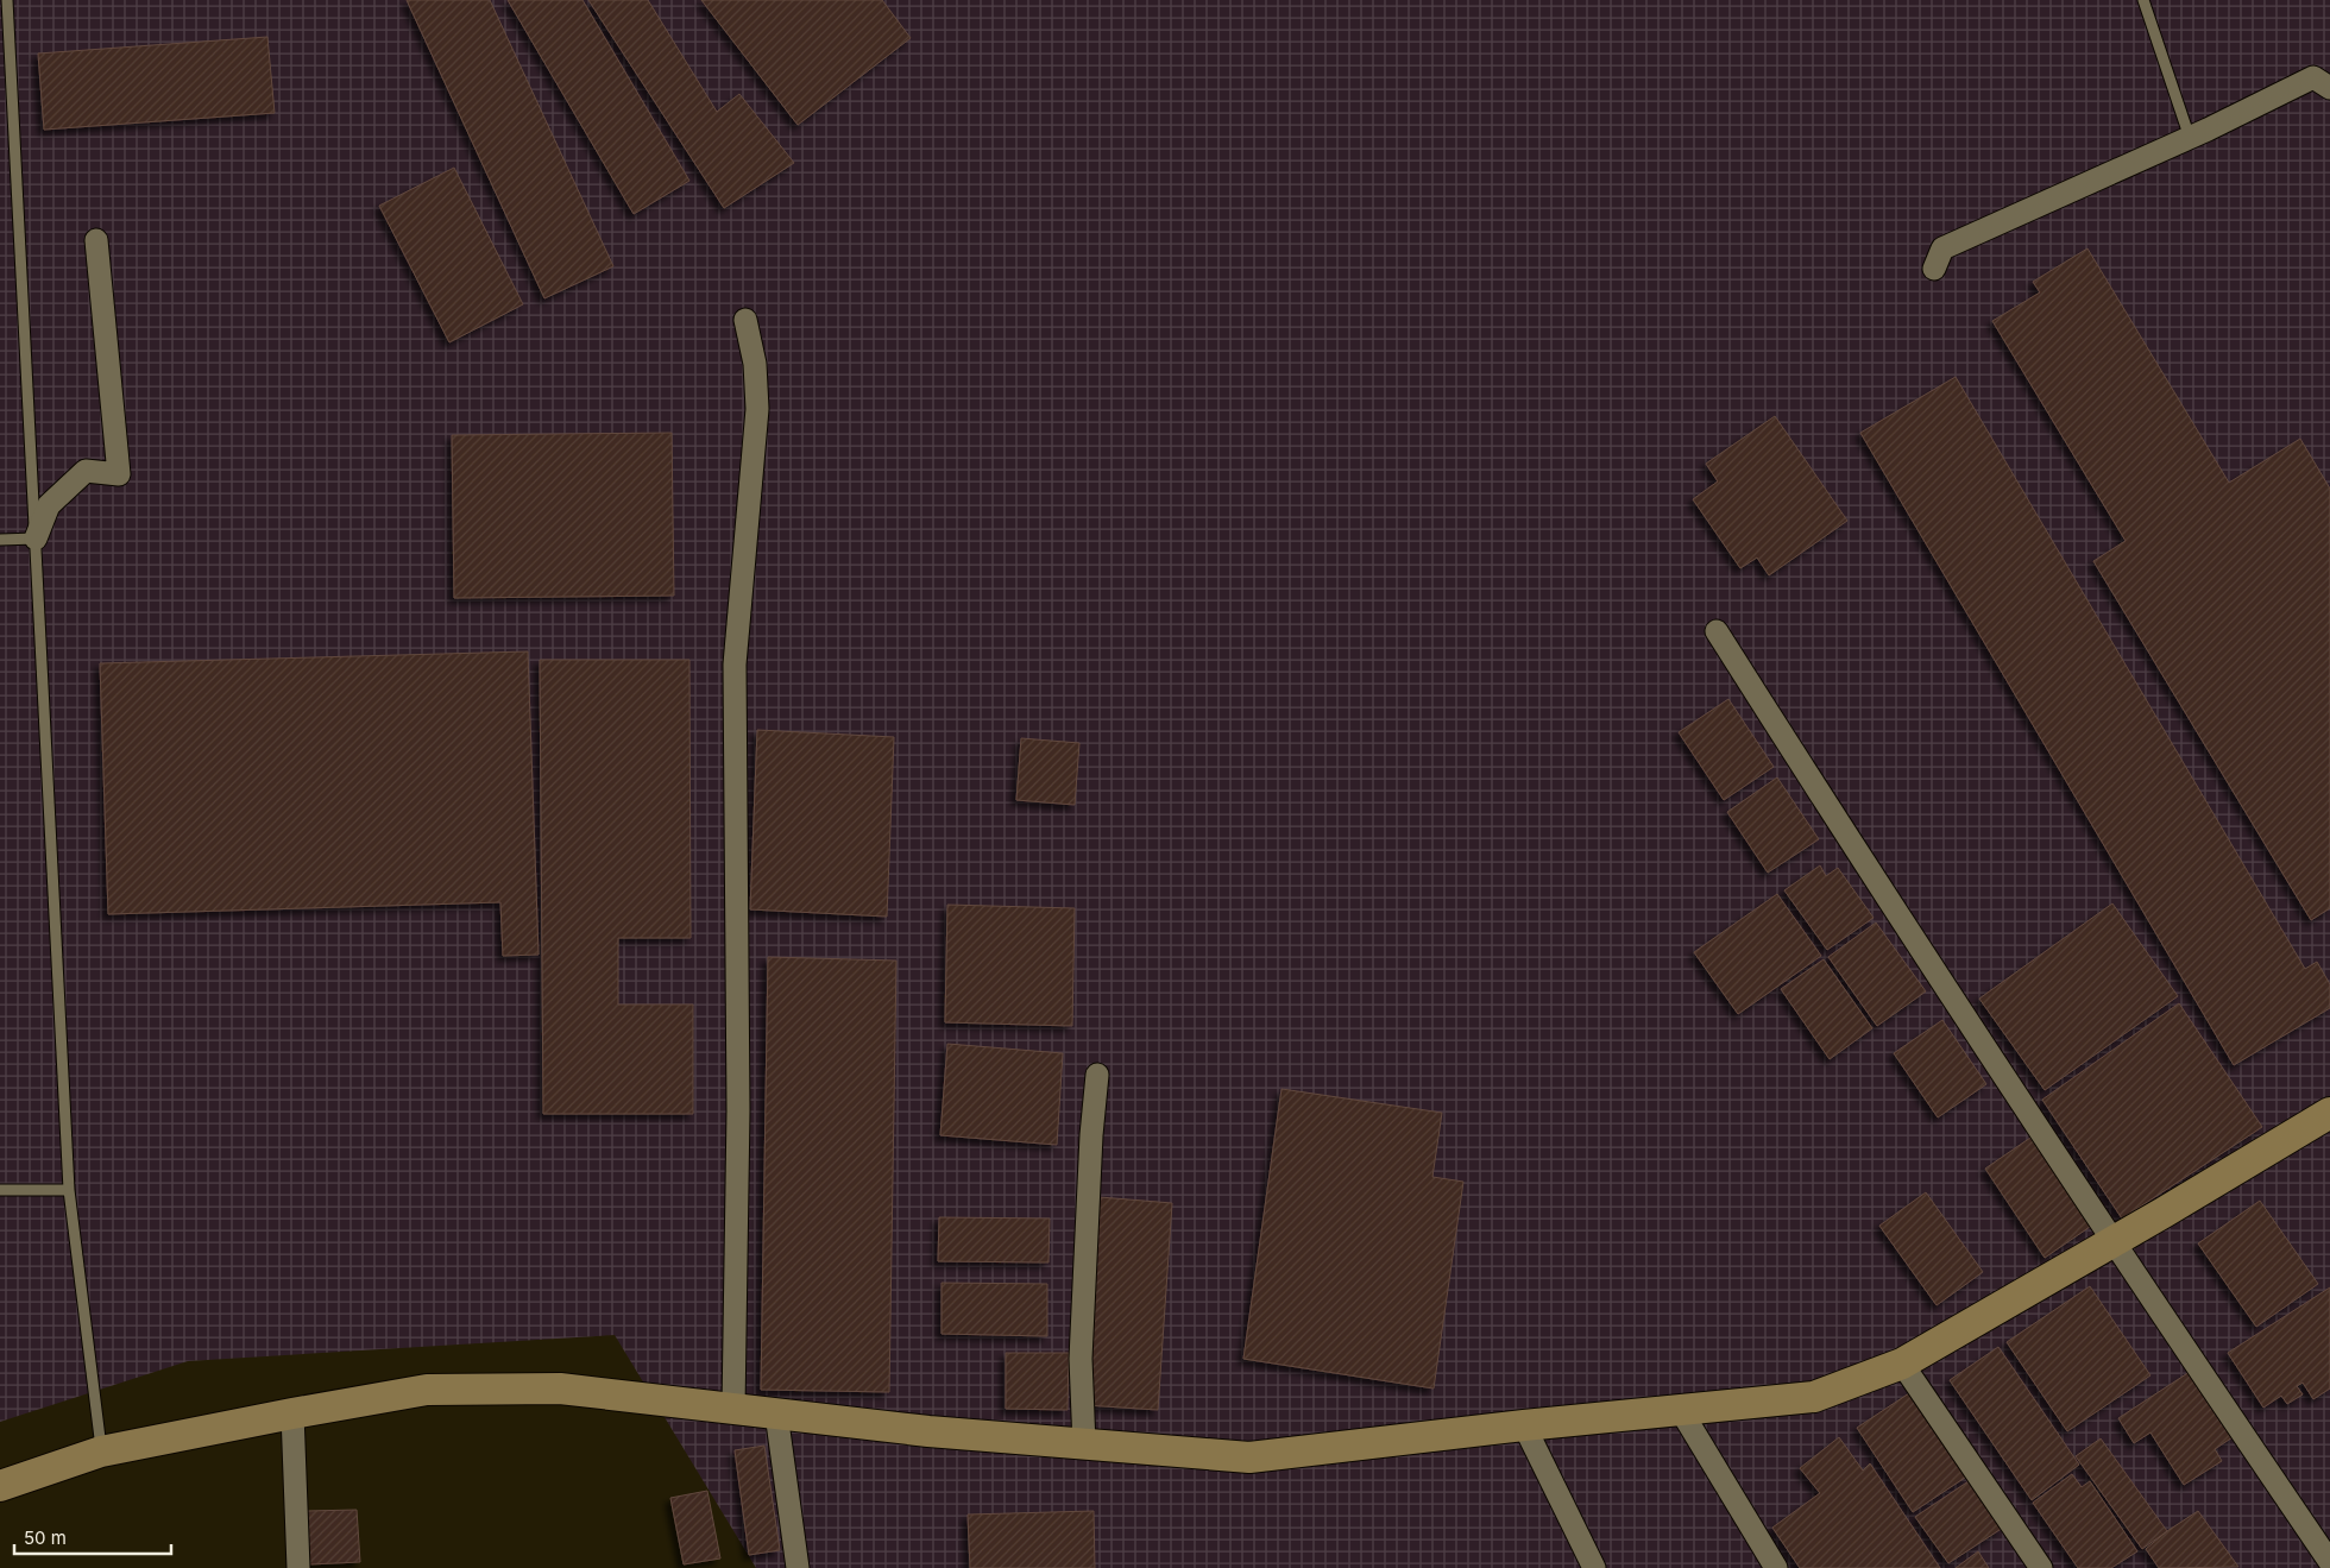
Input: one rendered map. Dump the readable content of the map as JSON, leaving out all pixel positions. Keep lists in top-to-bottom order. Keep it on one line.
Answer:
{"scale_bar":"50 m"}
